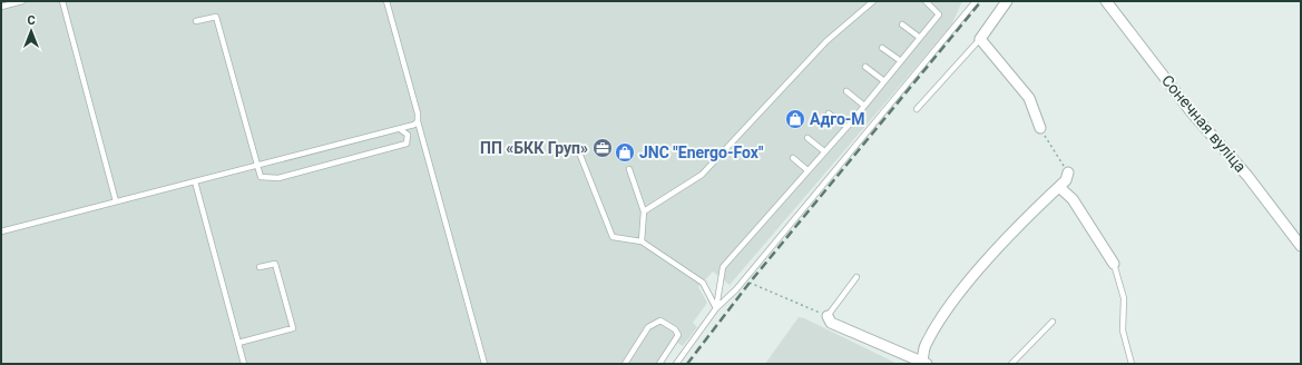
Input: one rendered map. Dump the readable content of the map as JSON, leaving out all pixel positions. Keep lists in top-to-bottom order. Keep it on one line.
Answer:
{"streets":{"street":["Сонечная вуліца"]},"places":{"shop":["Адго-М","JNC \"Energo-Fox\""],"office":["ПП «БКК Груп»"]},"north":"top"}
